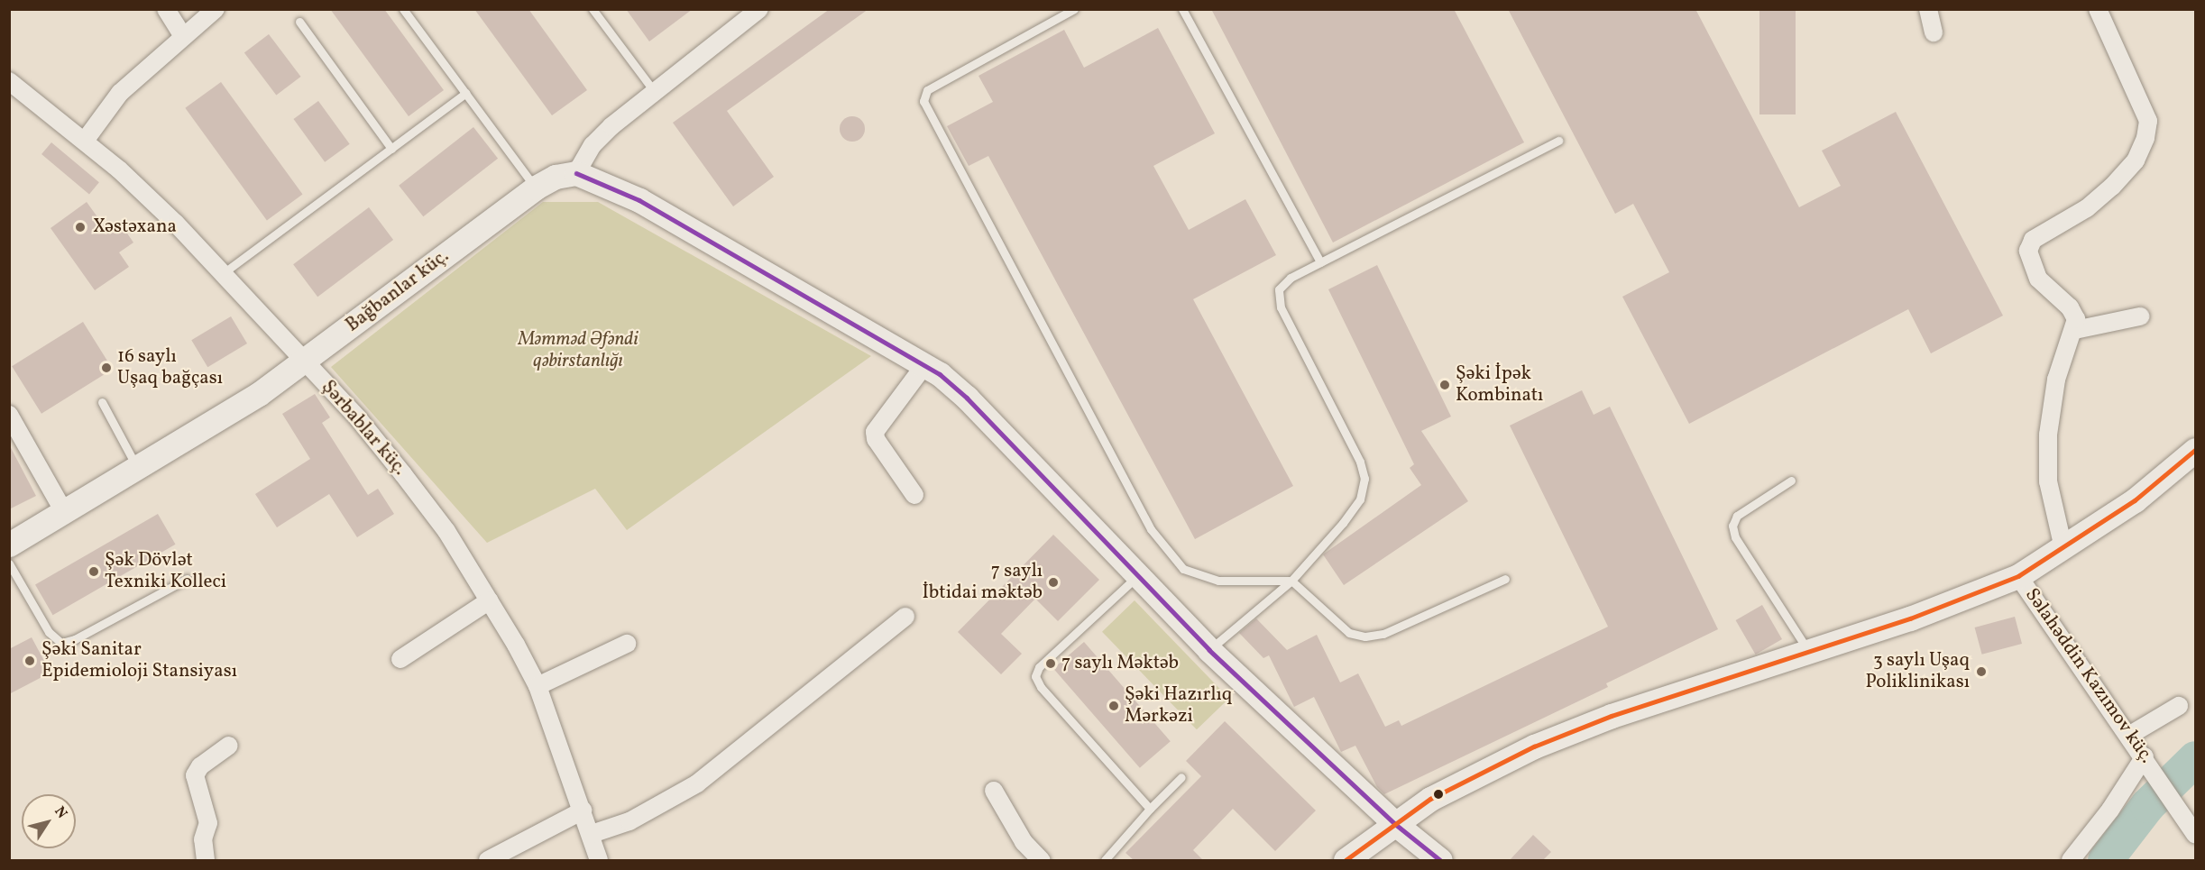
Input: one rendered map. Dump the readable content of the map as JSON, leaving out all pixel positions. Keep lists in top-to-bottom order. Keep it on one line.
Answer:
{"streets":{"street":["Bağbanlar küç.","Şərbablar küç.","Səlahəddin Kazımov küç."]},"crossings":[["Bağbanlar küç.","Şərbablar küç."]],"parks":["Məmməd Əfəndi qəbirstanlığı"],"places":["Xəstəxana","16 saylı Uşaq bağçası","Şəki İpək Kombinatı","Şək Dövlət Texniki Kolleci","7 saylı İbtidai məktəb","Şəki Sanitar Epidemioloji Stansiyası","7 saylı Məktəb","3 saylı Uşaq Poliklinikası","Şəki Hazırlıq Mərkəzi"],"north":"top right"}
